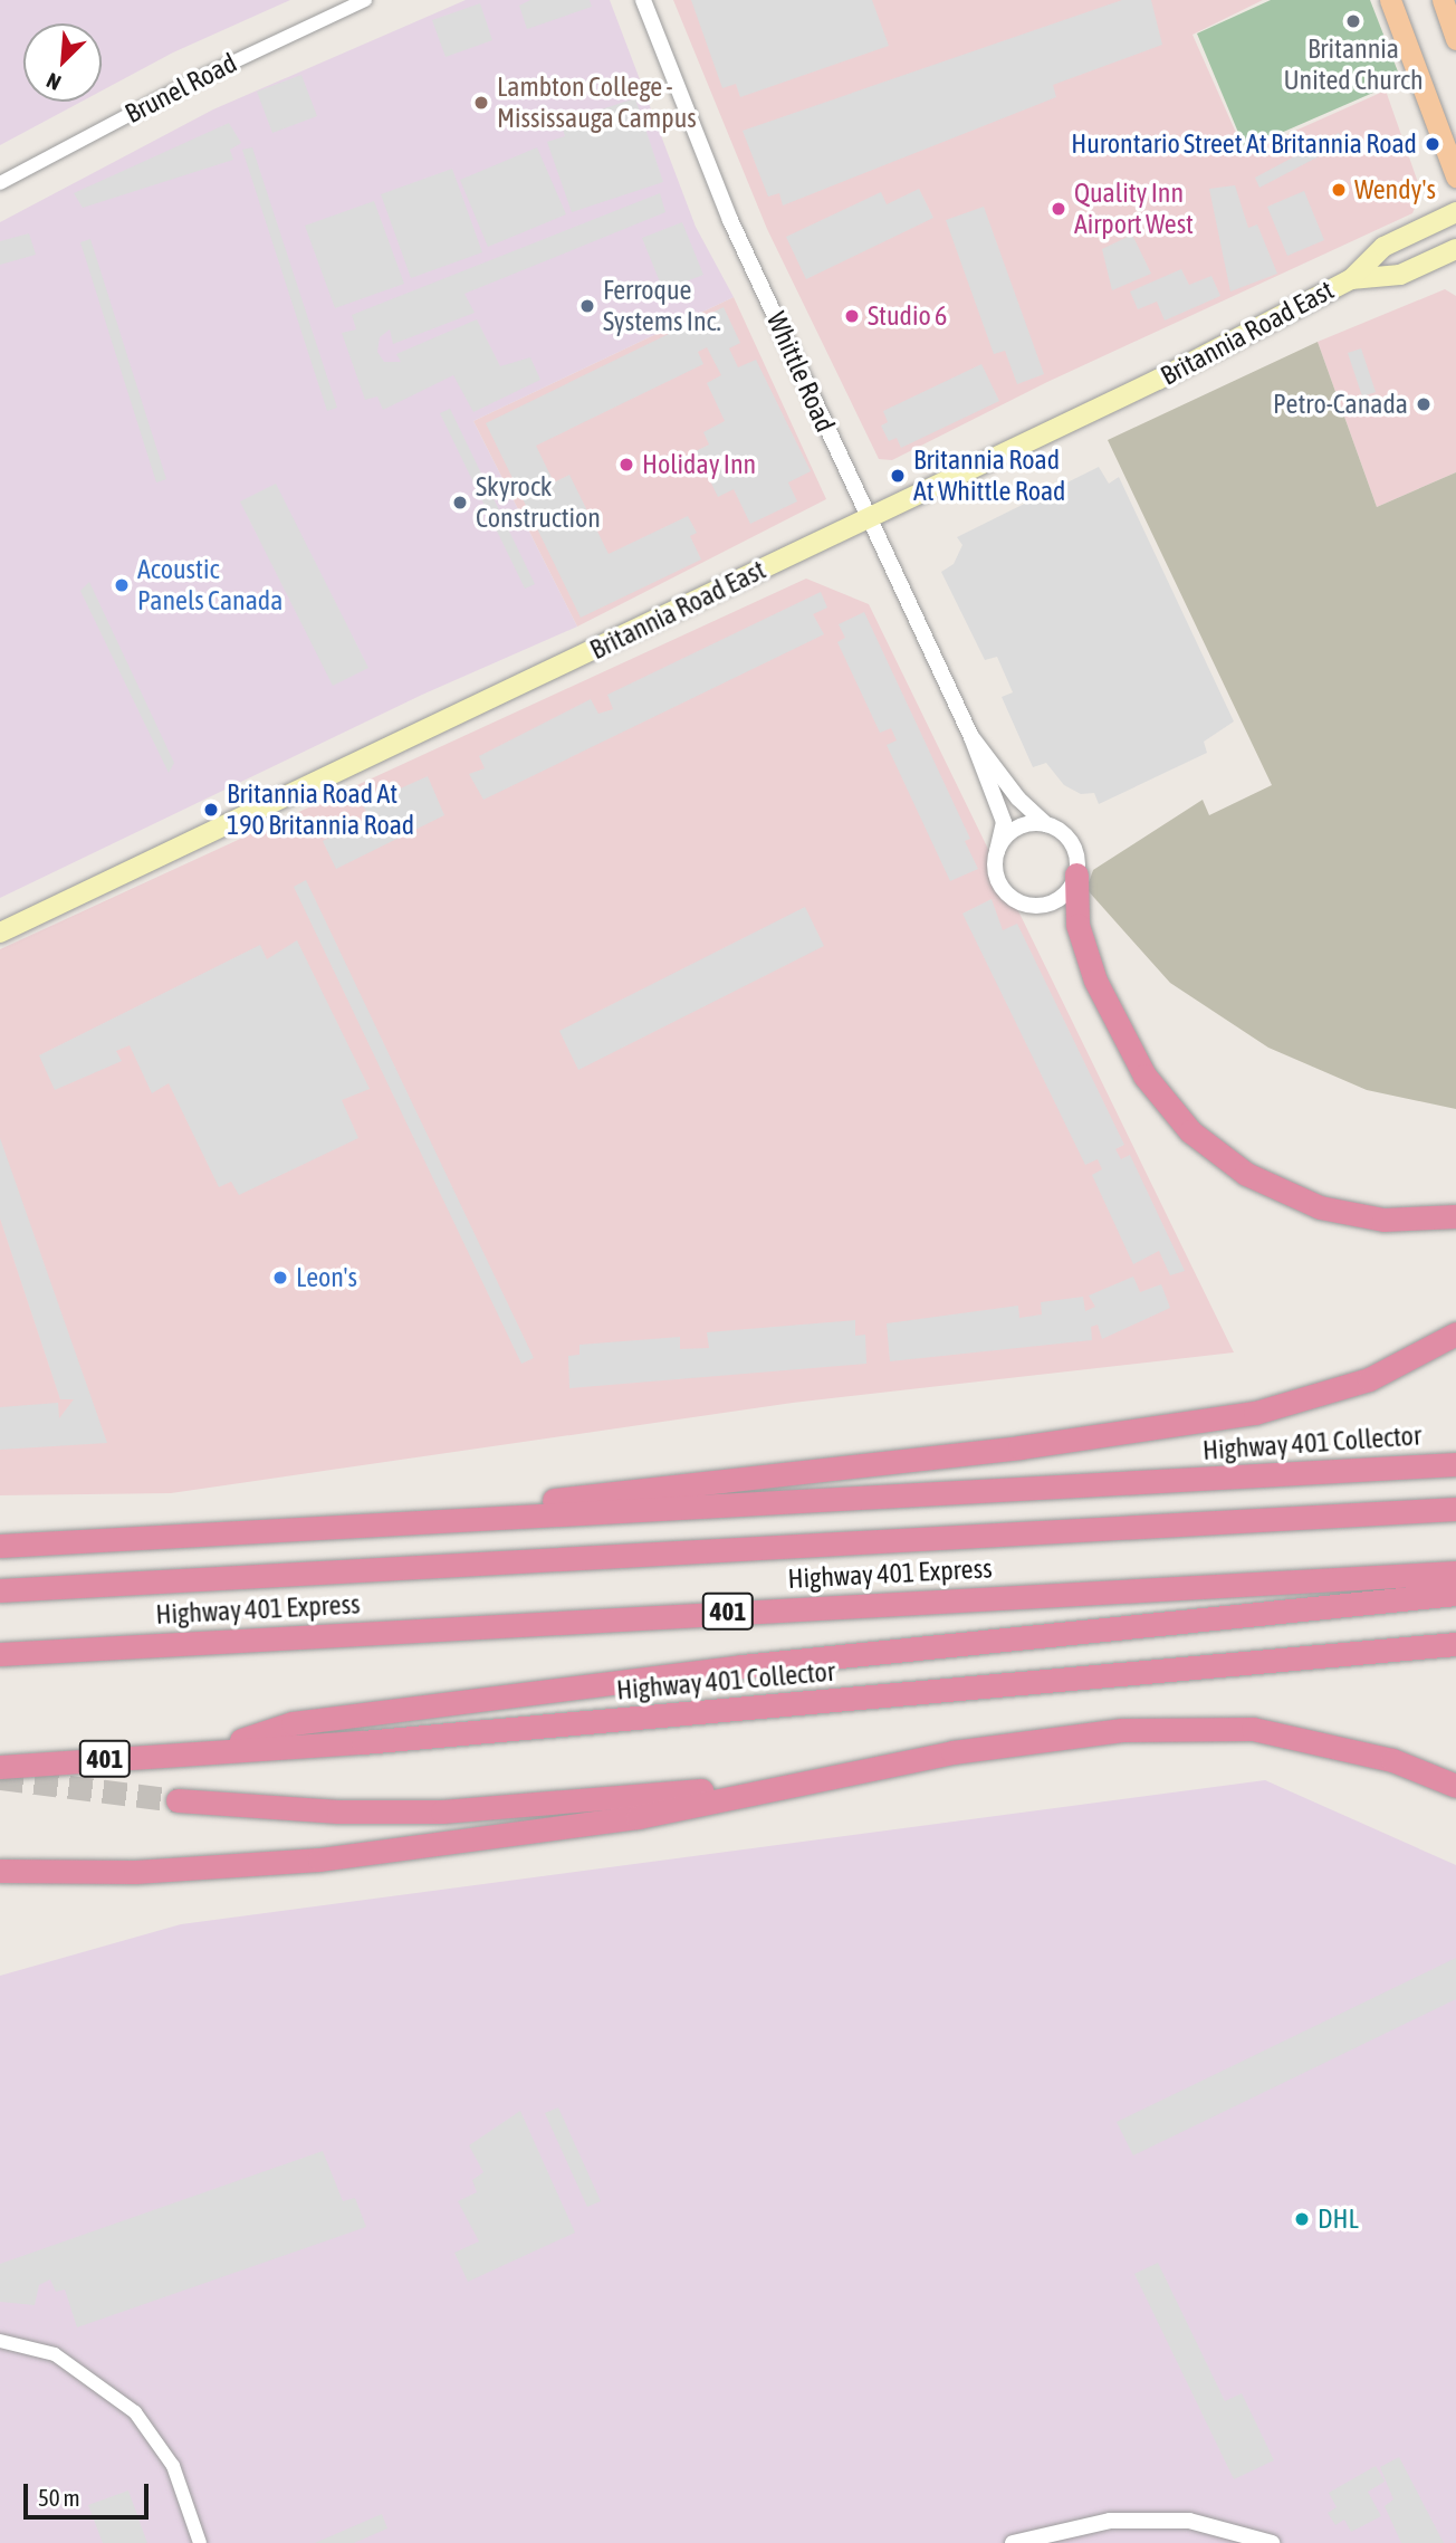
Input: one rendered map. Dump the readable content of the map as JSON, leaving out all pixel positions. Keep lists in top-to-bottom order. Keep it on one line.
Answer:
{"streets":{"highway":["Highway 401 Collector","Highway 401 Express","401"],"main road":["Britannia Road East"],"street":["Brunel Road","Whittle Road"]},"crossings":[["Britannia Road East","Whittle Road"]],"places":["Britannia United Church","Lambton College - Mississauga Campus","Hurontario Street At Britannia Road","Wendy's","Quality Inn Airport West","Ferroque Systems Inc.","Studio 6","Petro-Canada","Holiday Inn","Britannia Road At Whittle Road","Skyrock Construction","Acoustic Panels Canada","Britannia Road At 190 Britannia Road","Leon's","DHL"],"scale_bar":"50 m","north":"bottom left"}
